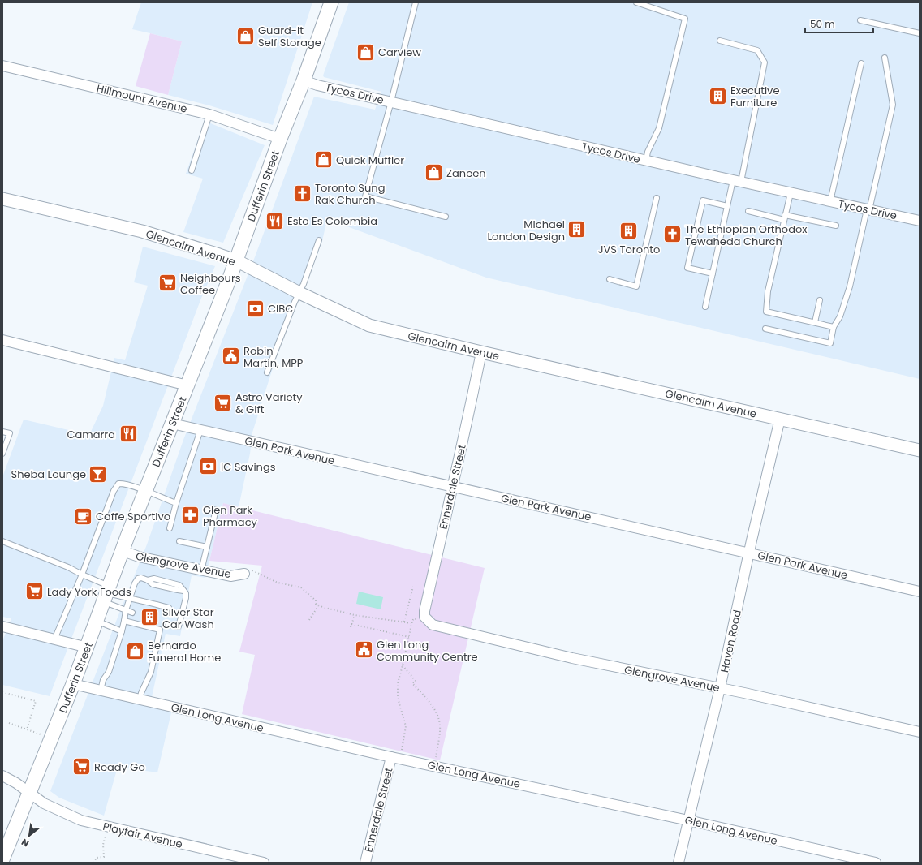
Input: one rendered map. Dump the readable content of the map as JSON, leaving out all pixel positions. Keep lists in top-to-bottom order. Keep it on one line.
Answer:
{"streets":{"main road":["Dufferin Street"],"street":["Tycos Drive","Hillmount Avenue","Glencairn Avenue","Glen Park Avenue","Ennerdale Street","Glengrove Avenue","Haven Road","Glen Long Avenue","Playfair Avenue"]},"crossings":[["Tycos Drive","Dufferin Street"],["Hillmount Avenue","Dufferin Street"],["Dufferin Street","Glencairn Avenue"],["Dufferin Street","Glen Park Avenue"],["Dufferin Street","Glengrove Avenue"],["Dufferin Street","Glen Long Avenue"],["Dufferin Street","Playfair Avenue"],["Glencairn Avenue","Ennerdale Street"],["Glencairn Avenue","Haven Road"],["Glen Park Avenue","Ennerdale Street"],["Glen Park Avenue","Haven Road"],["Ennerdale Street","Glengrove Avenue"],["Ennerdale Street","Glen Long Avenue"],["Glengrove Avenue","Haven Road"],["Haven Road","Glen Long Avenue"]],"places":{"shop":["Guard-It Self Storage","Carview","Quick Muffler","Zaneen","Bernardo Funeral Home"],"building":["Executive Furniture","Michael London Design","JVS Toronto","Silver Star Car Wash"],"church":["Toronto Sung Rak Church","The Ethiopian Orthodox Tewaheda Church"],"restaurant":["Esto Es Colombia","Camarra"],"supermarket":["Neighbours Coffee","Astro Variety & Gift","Lady York Foods","Ready Go"],"bank":["CIBC","IC Savings"],"public building":["Robin Martin, MPP","Glen Long Community Centre"],"bar":["Sheba Lounge"],"pharmacy":["Glen Park Pharmacy"],"cafe":["Caffe Sportivo"]},"scale_bar":"50 m","north":"bottom left"}
